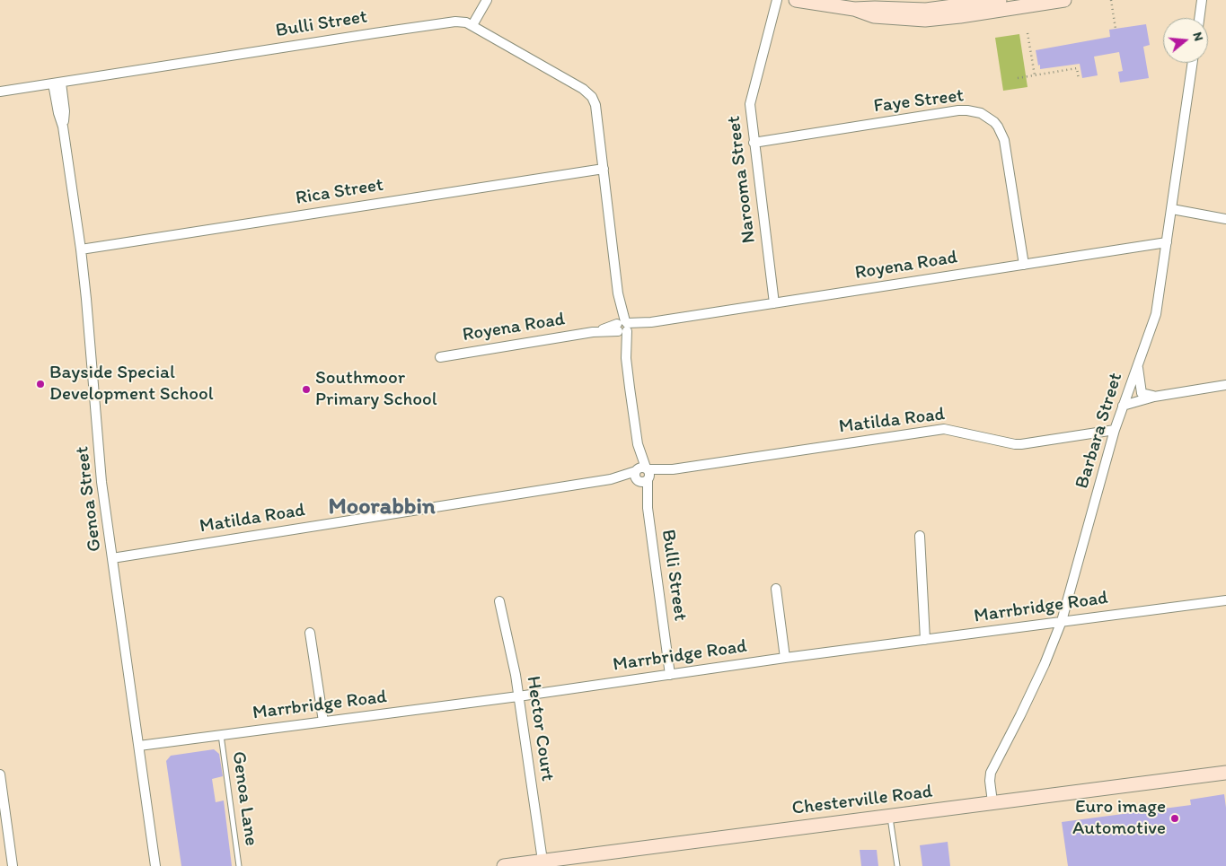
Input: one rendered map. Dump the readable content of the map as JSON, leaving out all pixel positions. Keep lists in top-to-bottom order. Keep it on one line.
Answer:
{"streets":{"main road":["Chesterville Road"],"street":["Bulli Street","Faye Street","Narooma Street","Rica Street","Royena Road","Matilda Road","Barbara Street","Genoa Street","Marrbridge Road","Hector Court"],"lane":["Genoa Lane"]},"crossings":[["Bulli Street","Rica Street"],["Bulli Street","Royena Road"],["Bulli Street","Matilda Road"],["Bulli Street","Genoa Street"],["Bulli Street","Marrbridge Road"],["Faye Street","Narooma Street"],["Faye Street","Royena Road"],["Narooma Street","Royena Road"],["Rica Street","Genoa Street"],["Royena Road","Barbara Street"],["Matilda Road","Barbara Street"],["Matilda Road","Genoa Street"],["Barbara Street","Marrbridge Road"],["Barbara Street","Chesterville Road"],["Genoa Street","Marrbridge Road"],["Marrbridge Road","Hector Court"],["Marrbridge Road","Genoa Lane"],["Hector Court","Chesterville Road"]],"districts":["Moorabbin"],"places":["Bayside Special Development School","Southmoor Primary School","Euro image Automotive"],"north":"right"}
